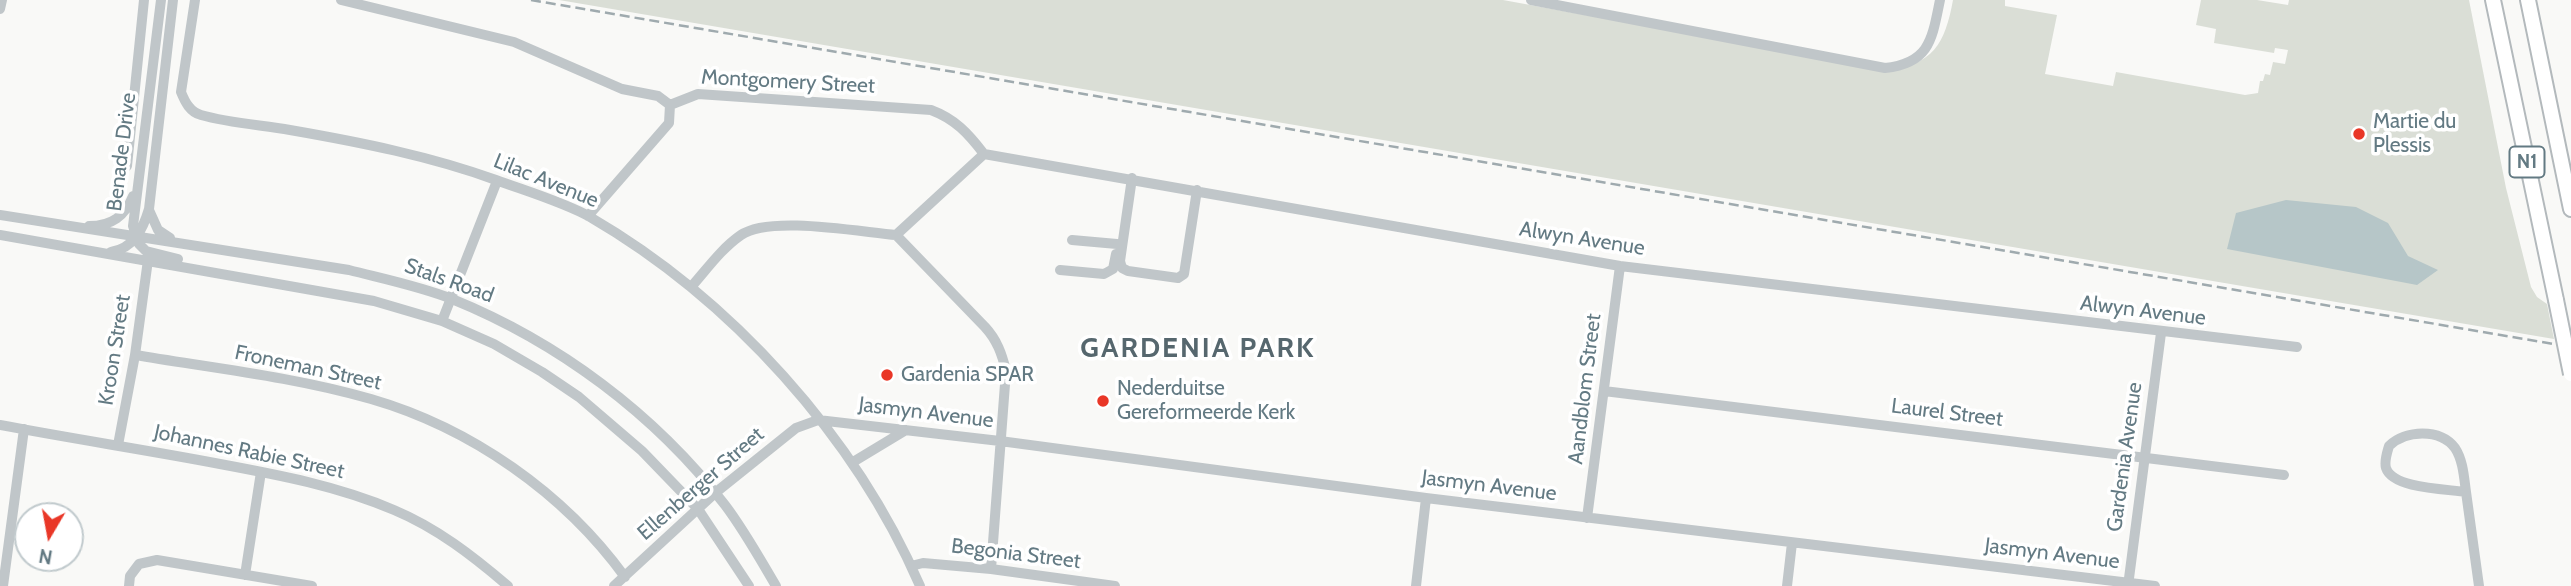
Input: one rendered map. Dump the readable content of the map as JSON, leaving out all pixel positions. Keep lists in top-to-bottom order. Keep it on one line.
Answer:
{"streets":{"highway":["N1"],"street":["Montgomery Street","Benade Drive","Lilac Avenue","Alwyn Avenue","Stals Road","Kroon Street","Froneman Street","Aandblom Street","Jasmyn Avenue","Laurel Street","Johannes Rabie Street","Gardenia Avenue","Ellenberger Street","Begonia Street"]},"crossings":[["Montgomery Street","Alwyn Avenue"],["Benade Drive","Stals Road"],["Lilac Avenue","Jasmyn Avenue"],["Lilac Avenue","Ellenberger Street"],["Lilac Avenue","Begonia Street"],["Alwyn Avenue","Aandblom Street"],["Alwyn Avenue","Gardenia Avenue"],["Stals Road","Kroon Street"],["Stals Road","Ellenberger Street"],["Kroon Street","Froneman Street"],["Kroon Street","Johannes Rabie Street"],["Froneman Street","Ellenberger Street"],["Aandblom Street","Jasmyn Avenue"],["Aandblom Street","Laurel Street"],["Jasmyn Avenue","Gardenia Avenue"],["Jasmyn Avenue","Ellenberger Street"],["Laurel Street","Gardenia Avenue"]],"districts":["GARDENIA PARK"],"places":["Martie du Plessis","Gardenia SPAR","Nederduitse Gereformeerde Kerk"],"north":"bottom"}
